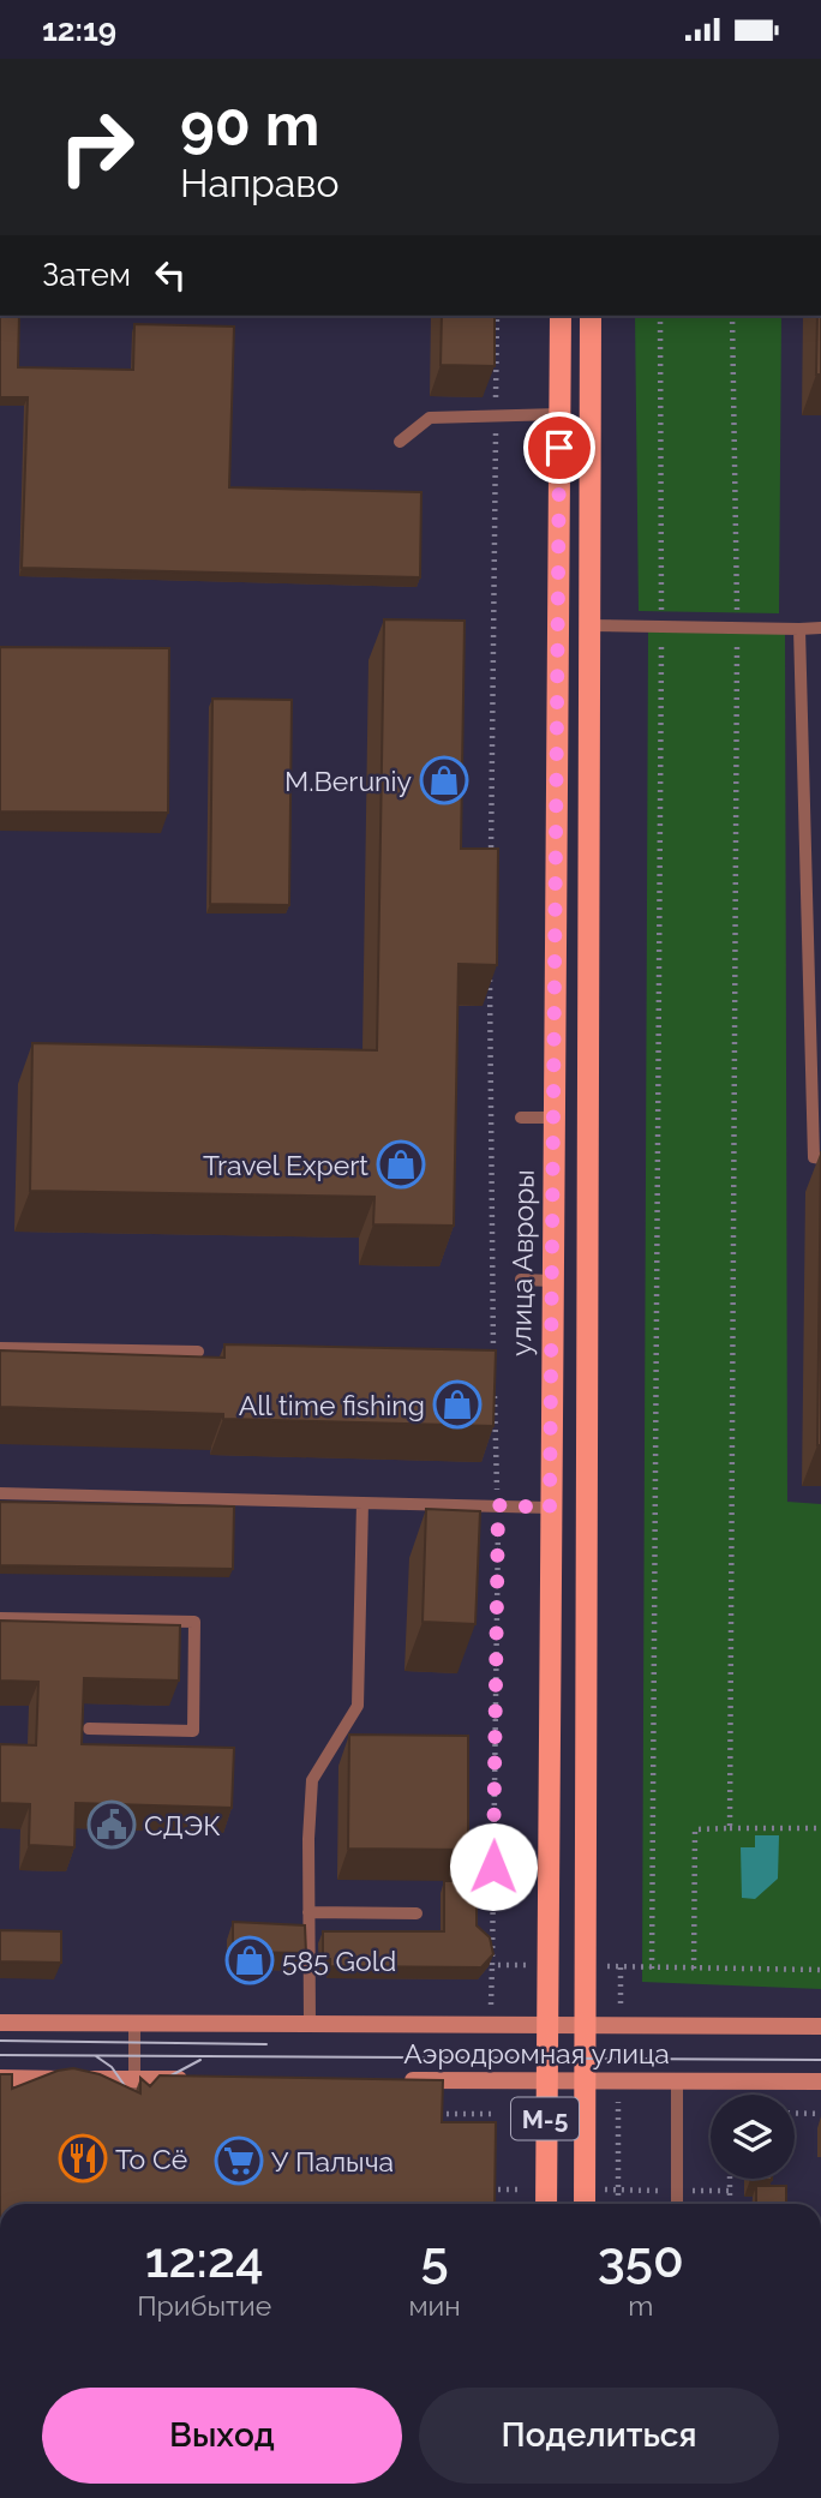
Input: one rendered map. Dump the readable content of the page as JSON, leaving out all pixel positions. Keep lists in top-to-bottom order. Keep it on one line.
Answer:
{"streets":{"main road":["улица Авроры","Аэродромная улица","М-5"]},"crossings":[["улица Авроры","Аэродромная улица"],["Аэродромная улица","М-5"]],"places":{"shop":["M.Beruniy","Travel Expert","All time fishing","585 Gold"],"public building":["СДЭК"],"restaurant":["То Сё"],"supermarket":["У Палыча"]},"page":{"status":"12:19","turn":["90 m","Направо"],"then":"Затем","eta":["12:24","Прибытие","5","мин","350","m"],"buttons":["Выход","Поделиться"]}}
